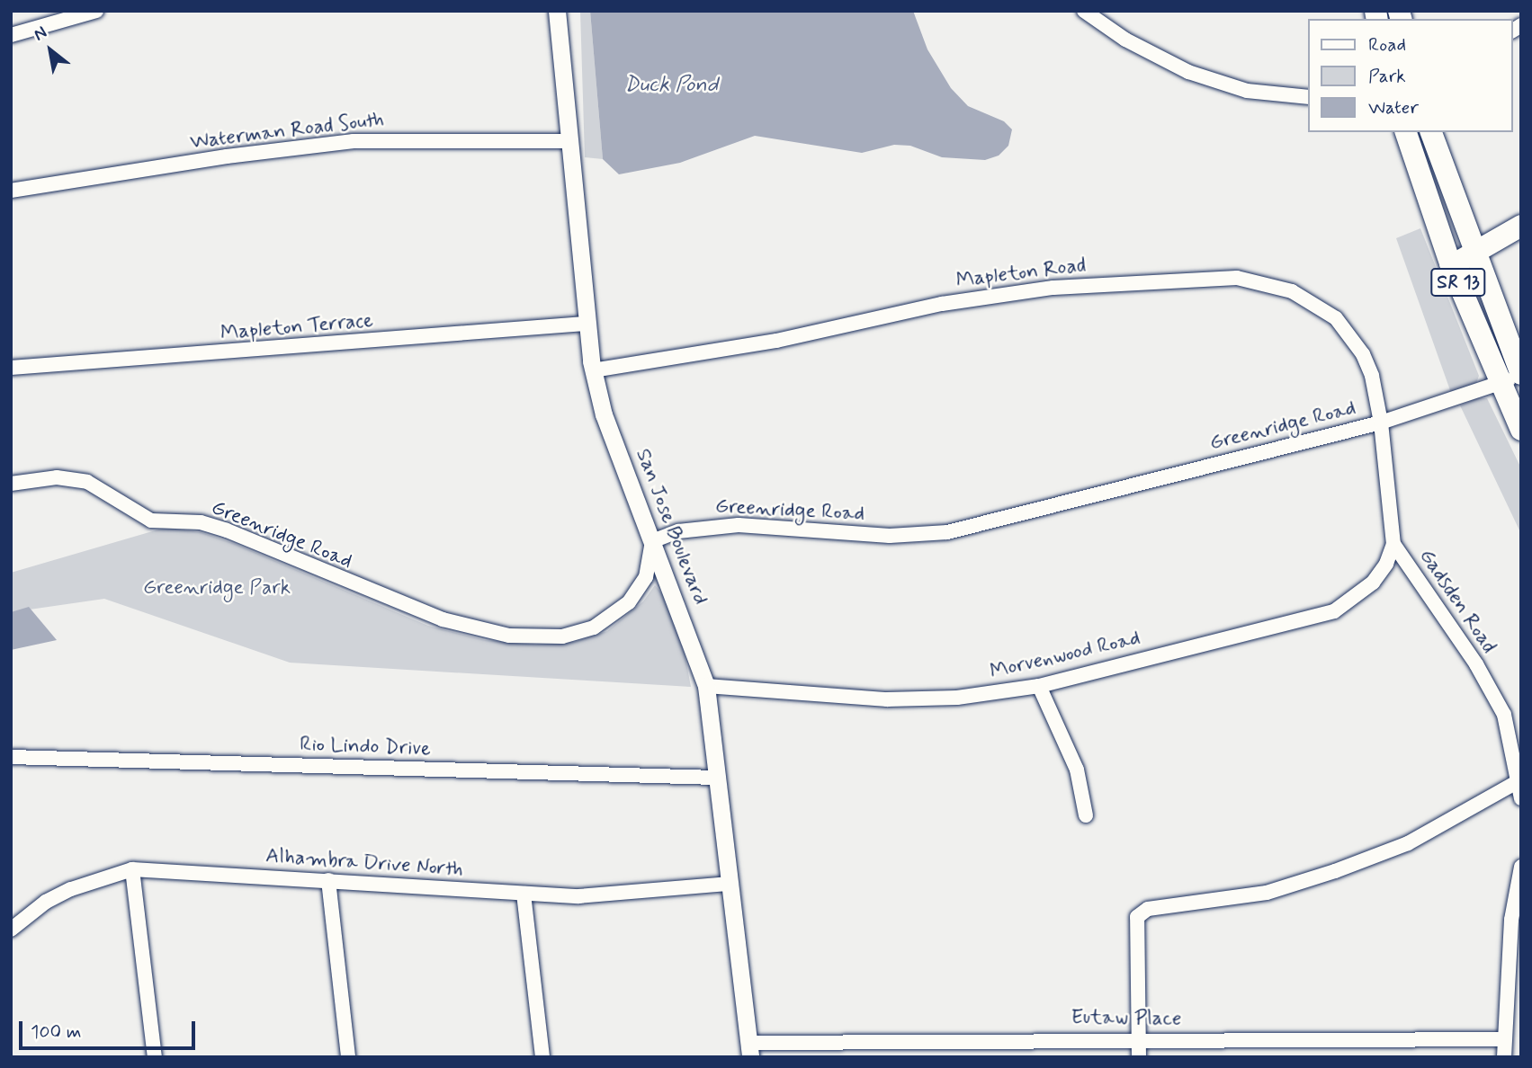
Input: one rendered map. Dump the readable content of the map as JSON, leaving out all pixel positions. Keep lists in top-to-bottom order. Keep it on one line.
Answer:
{"streets":{"main road":["SR 13"],"street":["Waterman Road South","Mapleton Road","Mapleton Terrace","Greenridge Road","San Jose Boulevard","Gadsden Road","Morvenwood Road","Rio Lindo Drive","Alhambra Drive North","Eutaw Place"]},"crossings":[["Waterman Road South","San Jose Boulevard"],["Mapleton Road","Greenridge Road"],["Mapleton Road","San Jose Boulevard"],["Mapleton Road","Gadsden Road"],["SR 13","Greenridge Road"],["Mapleton Terrace","San Jose Boulevard"],["Greenridge Road","San Jose Boulevard"],["Greenridge Road","Gadsden Road"],["San Jose Boulevard","Morvenwood Road"],["San Jose Boulevard","Rio Lindo Drive"],["San Jose Boulevard","Alhambra Drive North"],["San Jose Boulevard","Eutaw Place"],["Gadsden Road","Morvenwood Road"]],"water":["Duck Pond"],"parks":["Greenridge Park"],"legend":["Road","Park","Water"],"scale_bar":"100 m","north":"top left"}
